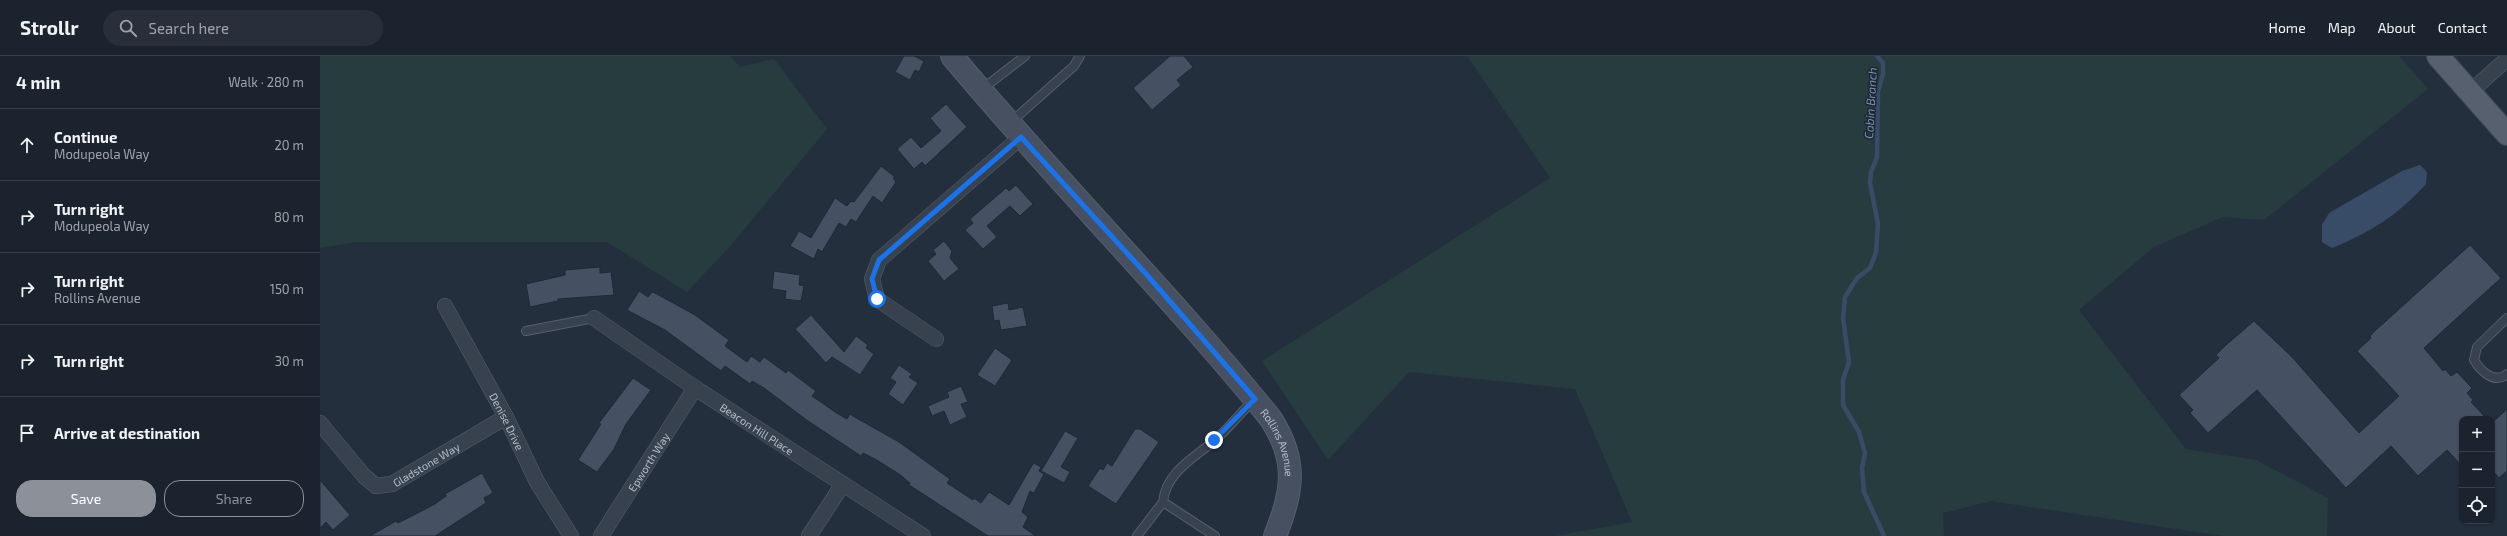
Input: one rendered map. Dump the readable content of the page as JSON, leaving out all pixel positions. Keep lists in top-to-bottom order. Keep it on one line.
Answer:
{"streets":{"street":["Denise Drive","Beacon Hill Place","Rollins Avenue","Epworth Way","Gladstone Way"]},"crossings":[["Denise Drive","Gladstone Way"],["Beacon Hill Place","Epworth Way"]],"water":["Cabin Branch"],"page":{"header":"Strollr","search":"Search here","nav":["Home","Map","About","Contact"],"heading":["4 min","Walk · 280 m"],"list":[["Continue","Modupeola Way","20 m"],["Turn right","Modupeola Way","80 m"],["Turn right","Rollins Avenue","150 m"],["Turn right","30 m"],"Arrive at destination"],"map_buttons":["+","−"],"buttons":["Save","Share"]}}
